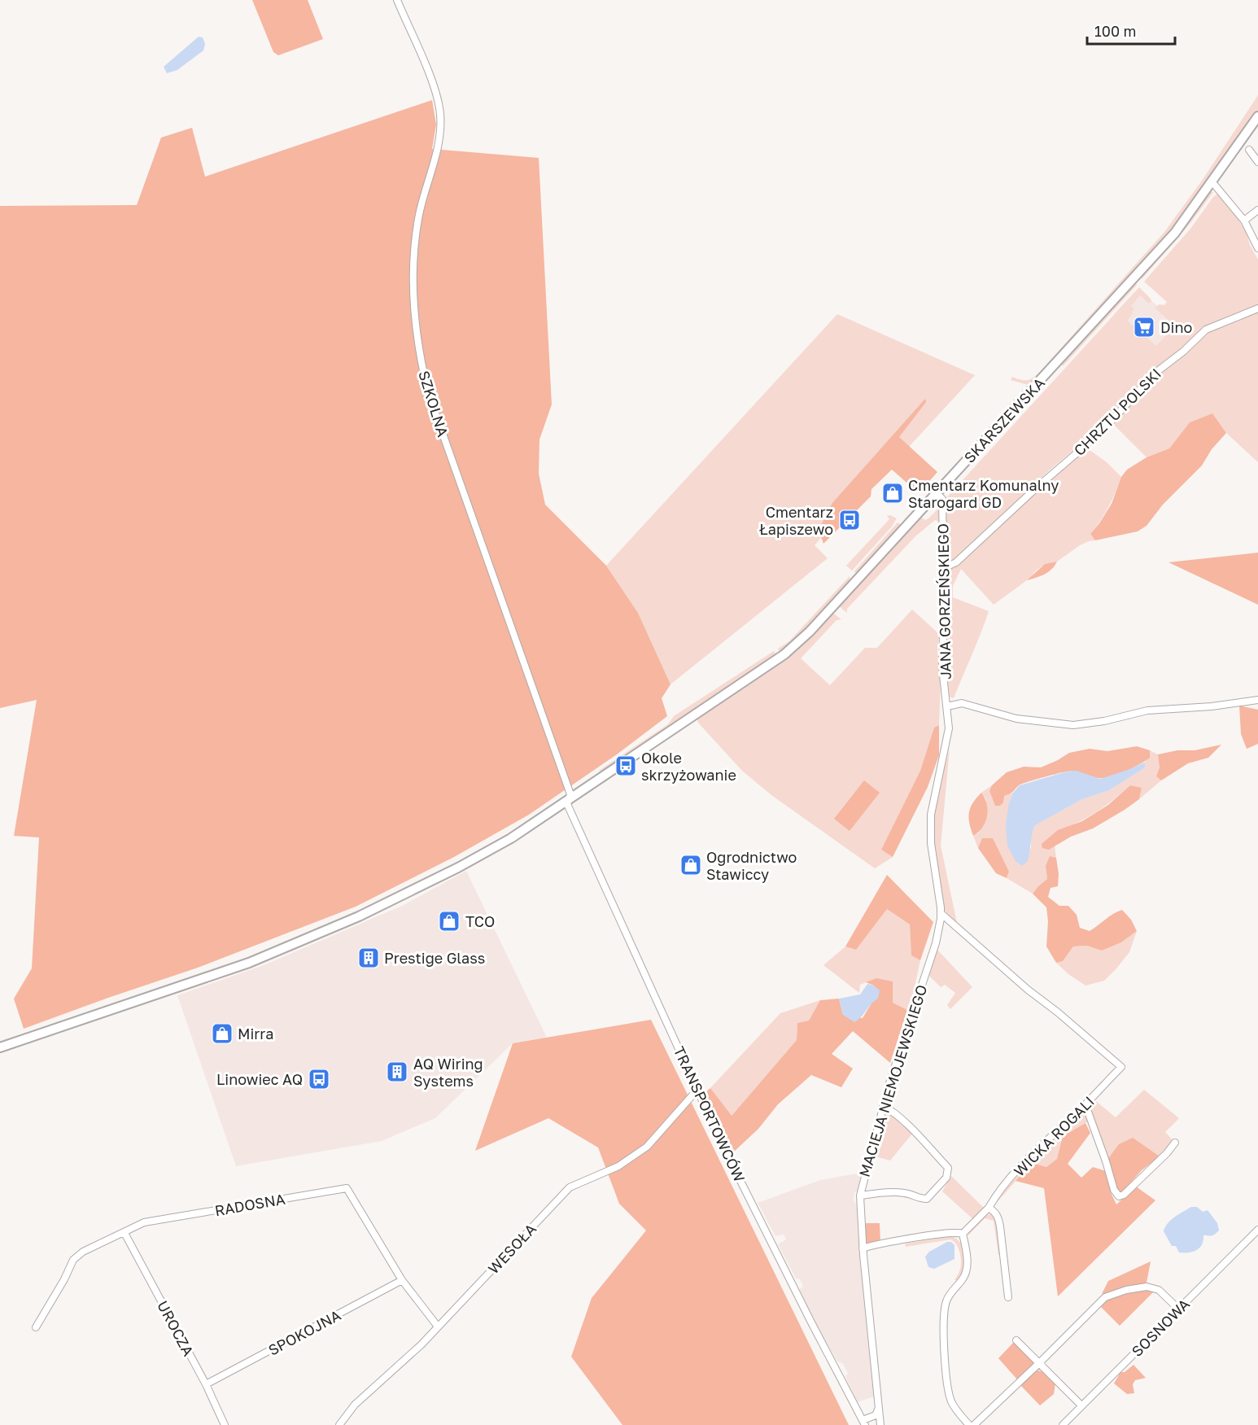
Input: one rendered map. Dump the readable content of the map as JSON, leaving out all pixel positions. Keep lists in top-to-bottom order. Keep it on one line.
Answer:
{"streets":{"main road":["SKARSZEWSKA"],"street":["SZKOLNA","CHRZTU POLSKI","JANA GORZEŃSKIEGO","MACIEJA NIEMOJEWSKIEGO","TRANSPORTOWCÓW","WICKA ROGALI","RADOSNA","WESOŁA","SOSNOWA","UROCZA","SPOKOJNA"]},"crossings":[["SZKOLNA","SKARSZEWSKA"],["SZKOLNA","TRANSPORTOWCÓW"],["CHRZTU POLSKI","JANA GORZEŃSKIEGO"],["SKARSZEWSKA","JANA GORZEŃSKIEGO"],["SKARSZEWSKA","TRANSPORTOWCÓW"],["JANA GORZEŃSKIEGO","MACIEJA NIEMOJEWSKIEGO"],["JANA GORZEŃSKIEGO","WICKA ROGALI"],["MACIEJA NIEMOJEWSKIEGO","WICKA ROGALI"],["TRANSPORTOWCÓW","WESOŁA"],["RADOSNA","WESOŁA"],["RADOSNA","UROCZA"],["RADOSNA","SPOKOJNA"],["UROCZA","SPOKOJNA"]],"places":{"supermarket":["Dino"],"shop":["Cmentarz Komunalny Starogard GD","Ogrodnictwo Stawiccy","TCO","Mirra"],"bus stop":["Cmentarz Łapiszewo","Okole skrzyżowanie","Linowiec AQ"],"building":["Prestige Glass","AQ Wiring Systems"]},"scale_bar":"100 m"}
